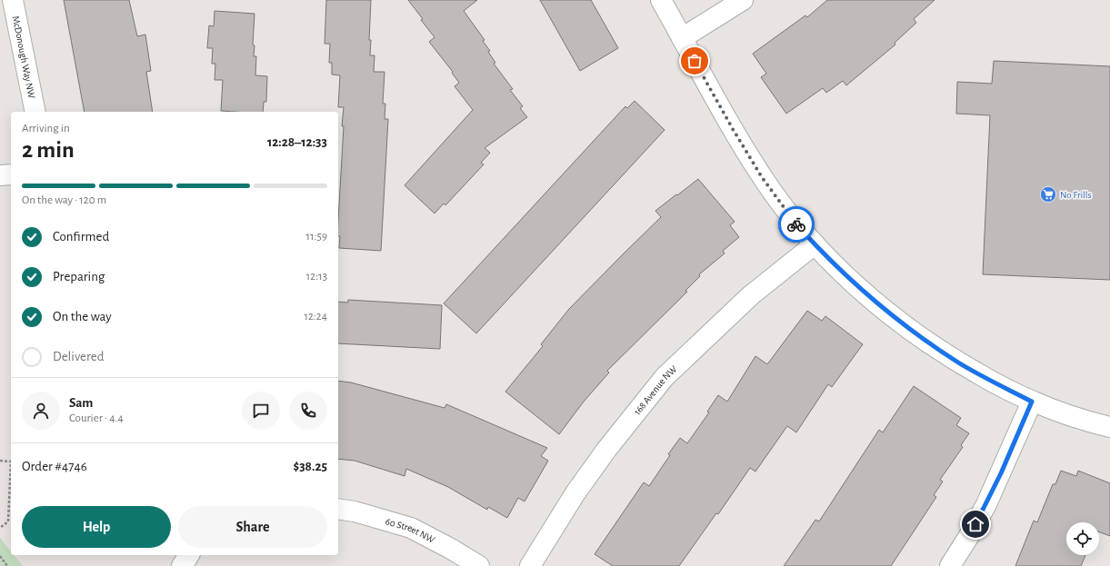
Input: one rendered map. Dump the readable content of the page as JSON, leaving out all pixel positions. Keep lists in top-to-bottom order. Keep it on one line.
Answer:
{"streets":{"street":["McDonough Way NW","168 Avenue NW","60 Street NW"]},"places":{"supermarket":["No Frills"]},"page":{"heading":["2 min","Arriving in","12:28–12:33"],"panel":["Sam","Courier · 4.4","Order #4746","$38.25"],"bar":"On the way · 120 m","list":[["Confirmed","11:59"],["Preparing","12:13"],["On the way","12:24"],"Delivered"],"buttons":["Help","Share"]}}
